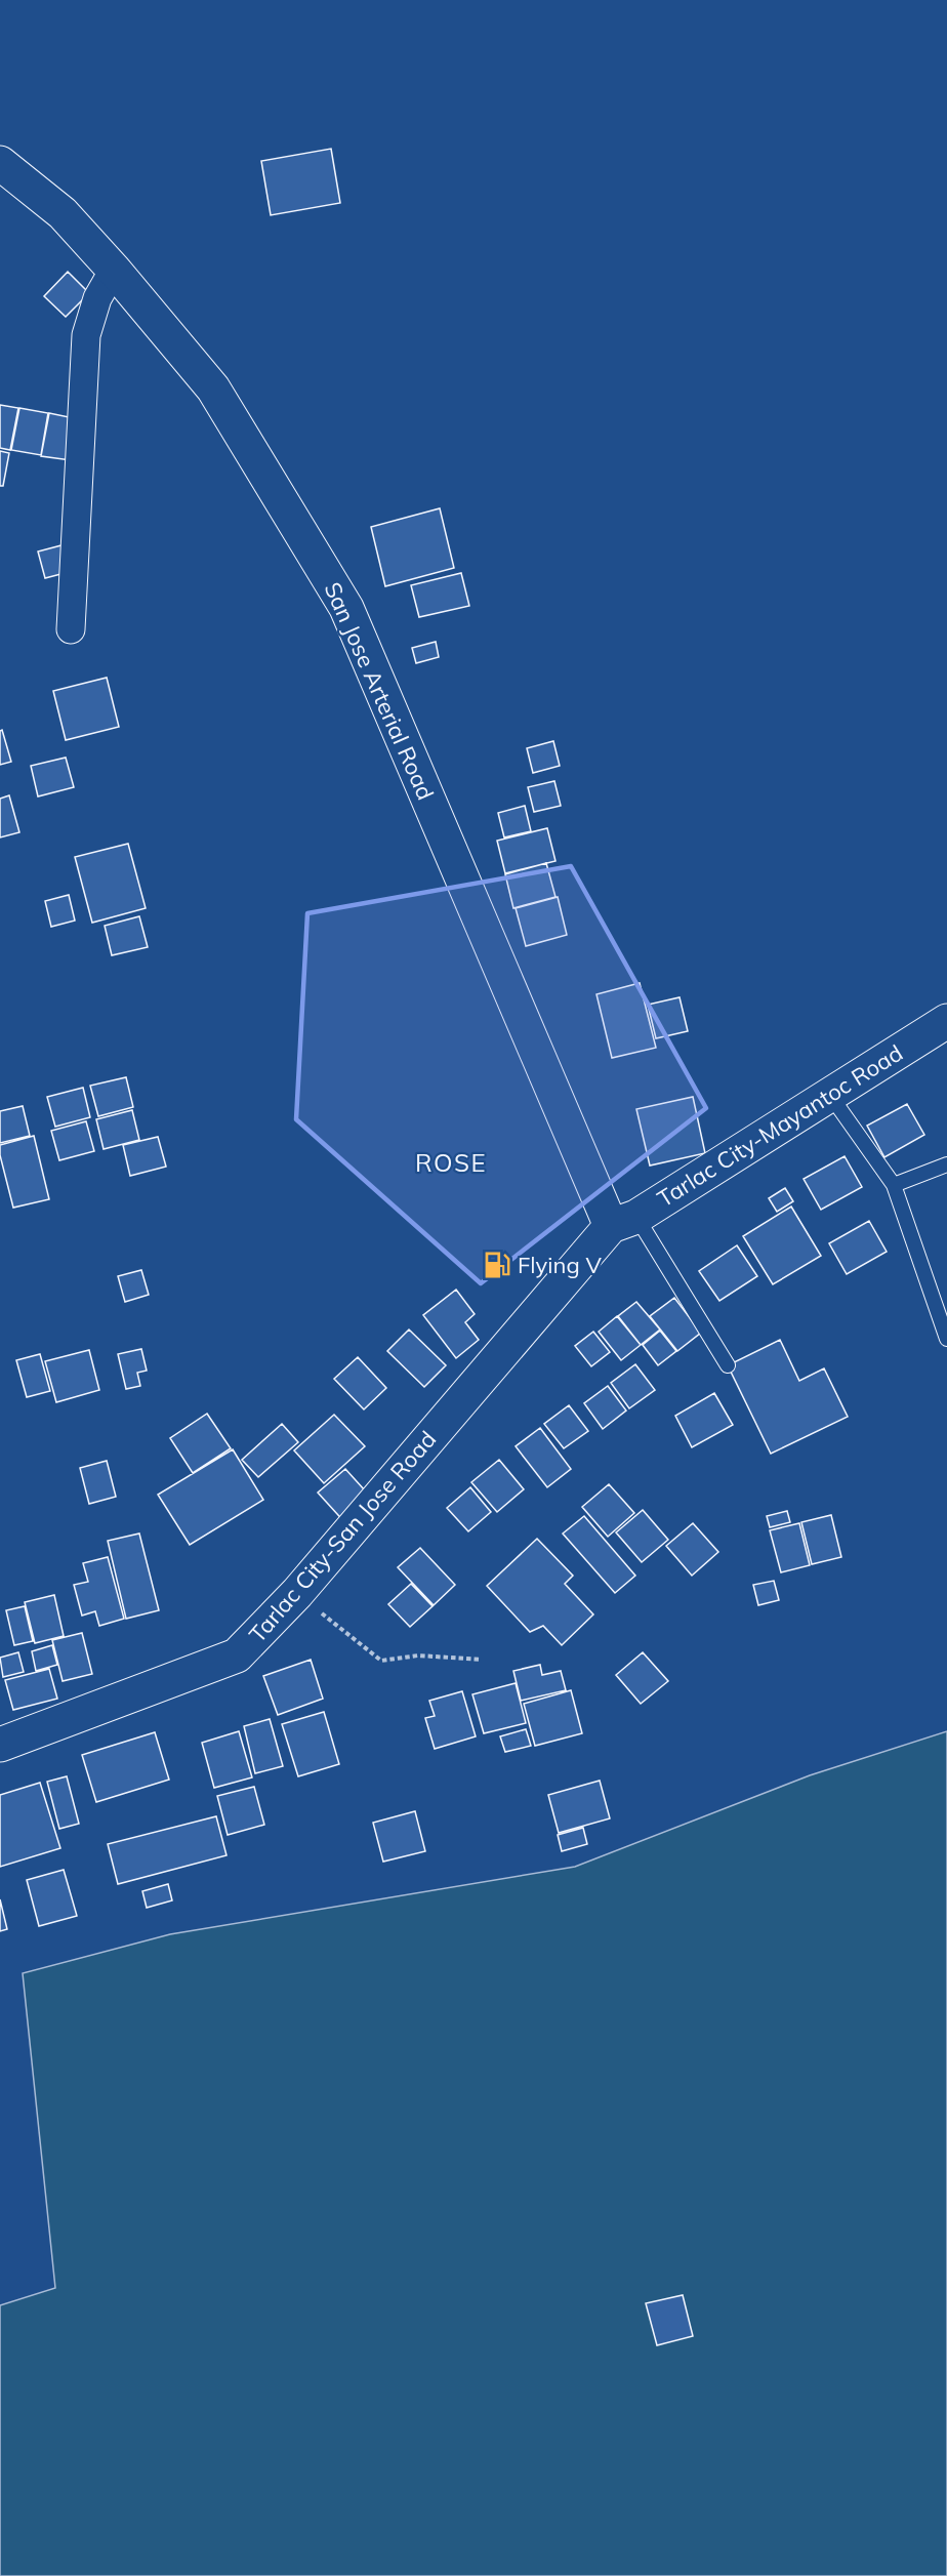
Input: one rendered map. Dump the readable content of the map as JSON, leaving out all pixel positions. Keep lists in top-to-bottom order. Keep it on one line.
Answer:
{"streets":{"main road":["San Jose Arterial Road","Tarlac City-Mayantoc Road","Tarlac City-San Jose Road"]},"crossings":[["San Jose Arterial Road","Tarlac City-Mayantoc Road"],["San Jose Arterial Road","Tarlac City-San Jose Road"],["Tarlac City-Mayantoc Road","Tarlac City-San Jose Road"]],"districts":["ROSE"],"places":{"fuel station":["Flying V"]}}
